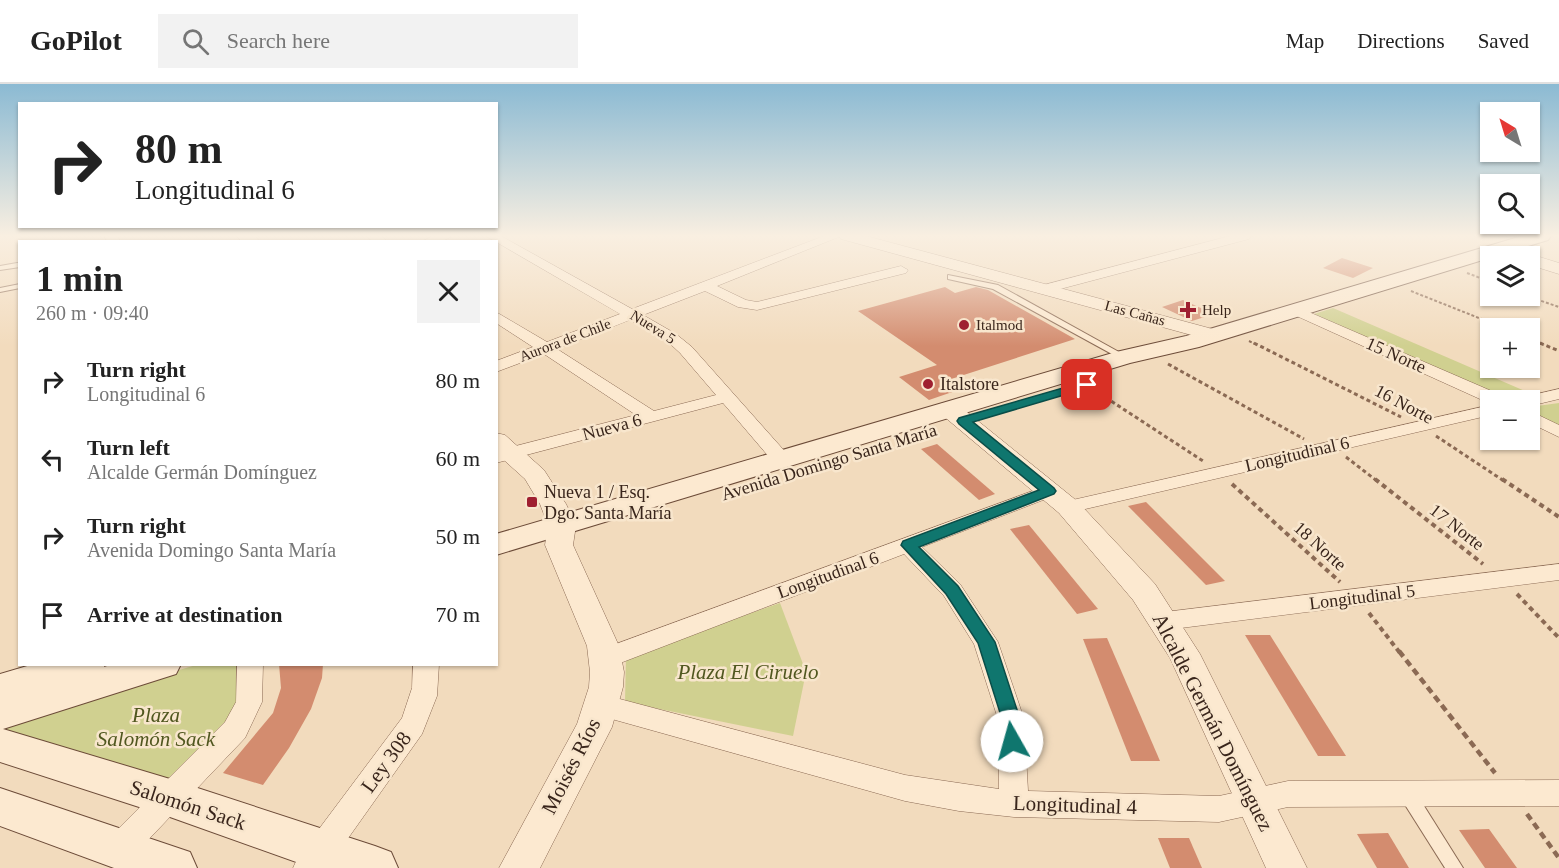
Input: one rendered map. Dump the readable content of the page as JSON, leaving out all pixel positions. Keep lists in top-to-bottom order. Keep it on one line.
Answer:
{"streets":{"main road":["Avenida Domingo Santa María","Salomón Sack"],"street":["Las Cañas","Nueva 5","Aurora de Chile","15 Norte","Nueva 6","Longitudinal 6","Longitudinal 5","Alcalde Germán Domínguez","Ley 308","Moisés Ríos","Longitudinal 4"],"path":["16 Norte","17 Norte","18 Norte"]},"crossings":[["Las Cañas","16 Norte"],["Las Cañas","Avenida Domingo Santa María"],["Nueva 5","Aurora de Chile"],["Nueva 5","Nueva 6"],["Nueva 5","Avenida Domingo Santa María"],["15 Norte","Avenida Domingo Santa María"],["16 Norte","Longitudinal 6"],["16 Norte","Avenida Domingo Santa María"],["Nueva 6","Moisés Ríos"],["Longitudinal 6","17 Norte"],["Longitudinal 6","18 Norte"],["Longitudinal 6","Alcalde Germán Domínguez"],["Longitudinal 6","Moisés Ríos"],["Avenida Domingo Santa María","17 Norte"],["Avenida Domingo Santa María","18 Norte"],["Avenida Domingo Santa María","Alcalde Germán Domínguez"],["Avenida Domingo Santa María","Moisés Ríos"],["17 Norte","Longitudinal 5"],["18 Norte","Longitudinal 5"],["18 Norte","Longitudinal 4"],["Longitudinal 5","Alcalde Germán Domínguez"],["Alcalde Germán Domínguez","Longitudinal 4"],["Ley 308","Salomón Sack"],["Moisés Ríos","Longitudinal 4"]],"parks":["Plaza El Ciruelo","Plaza Salomón Sack"],"places":{"health":["Help"],"other":["Italmod","Italstore"],"transit":["Nueva 1 / Esq. Dgo. Santa María"]},"north":"top left","page":{"header":"GoPilot","search":"Search here","nav":["Map","Directions","Saved"],"map_buttons":["+","−"],"turn":["80 m","Longitudinal 6"],"heading":["1 min","260 m · 09:40"],"list":[{"name":"Turn right","note":"Longitudinal 6","value":"80 m"},{"name":"Turn left","note":"Alcalde Germán Domínguez","value":"60 m"},{"name":"Turn right","note":"Avenida Domingo Santa María","value":"50 m"},{"name":"Arrive at destination","value":"70 m"}]}}
